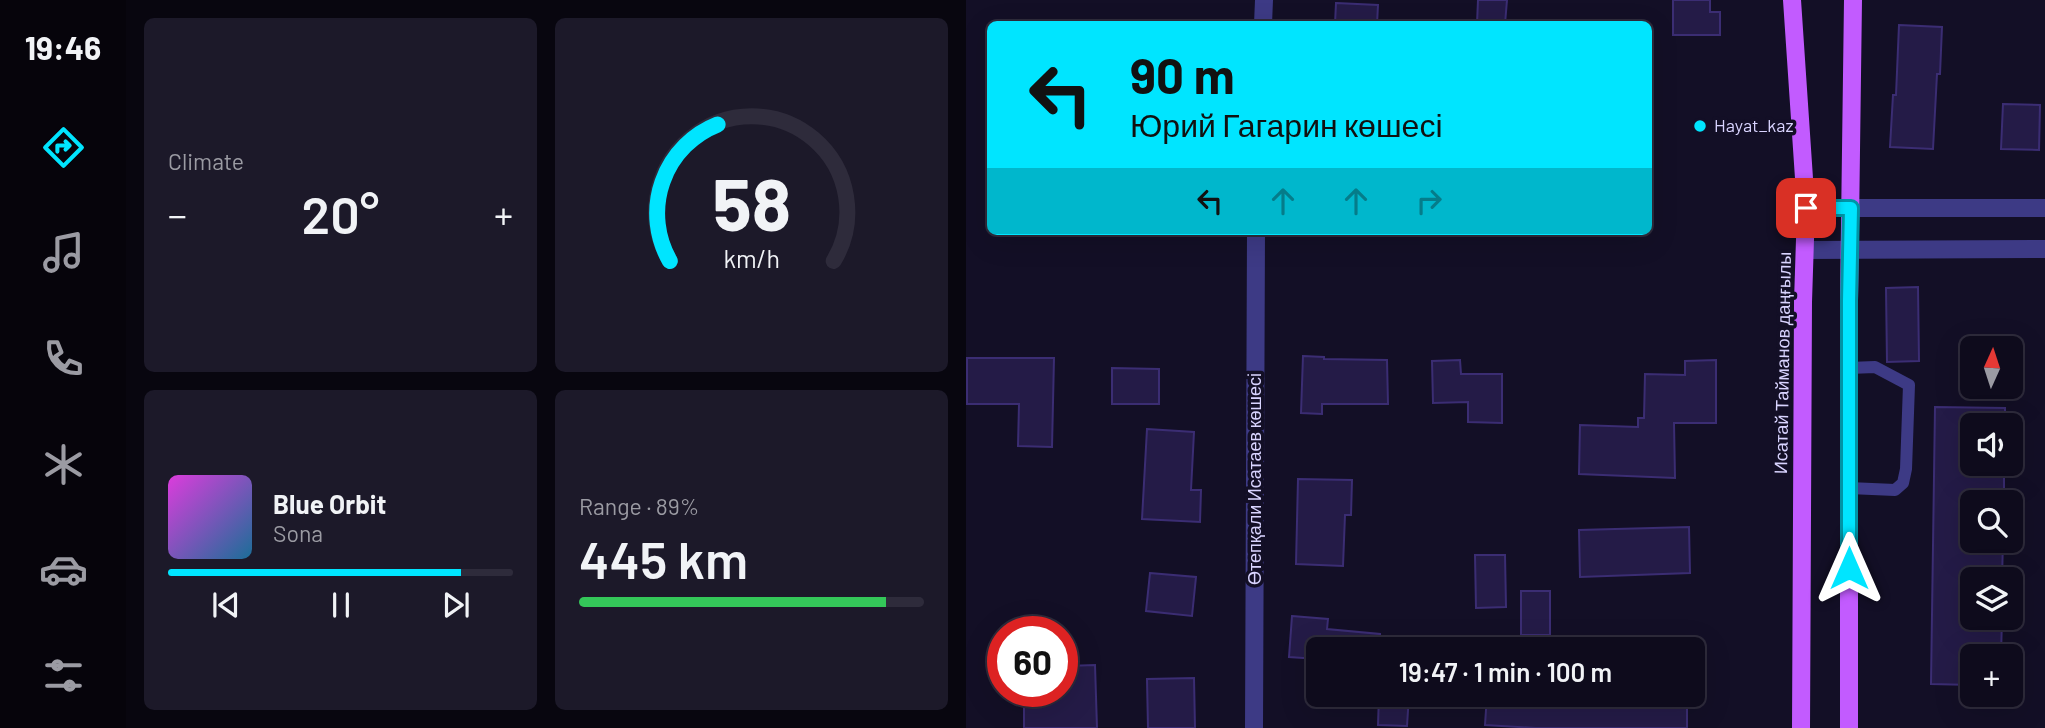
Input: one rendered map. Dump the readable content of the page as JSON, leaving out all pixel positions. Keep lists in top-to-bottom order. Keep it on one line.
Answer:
{"streets":{"main road":["Исатай Тайманов даңғылы"],"street":["Өтепқали Исатаев көшесі"]},"places":["Hayat_kaz"],"north":"top","page":{"tabs":"19:46","tile":["Climate",["Range · 89%","445 km"]],"turn":["90 m","Юрий Гагарин көшесі"],"heat":["−","20°","+"],"map_buttons":"+","song":["Blue Orbit","Sona"],"limit":"60","trip":"19:47 · 1 min · 100 m","gauge":["58","km/h"]}}
